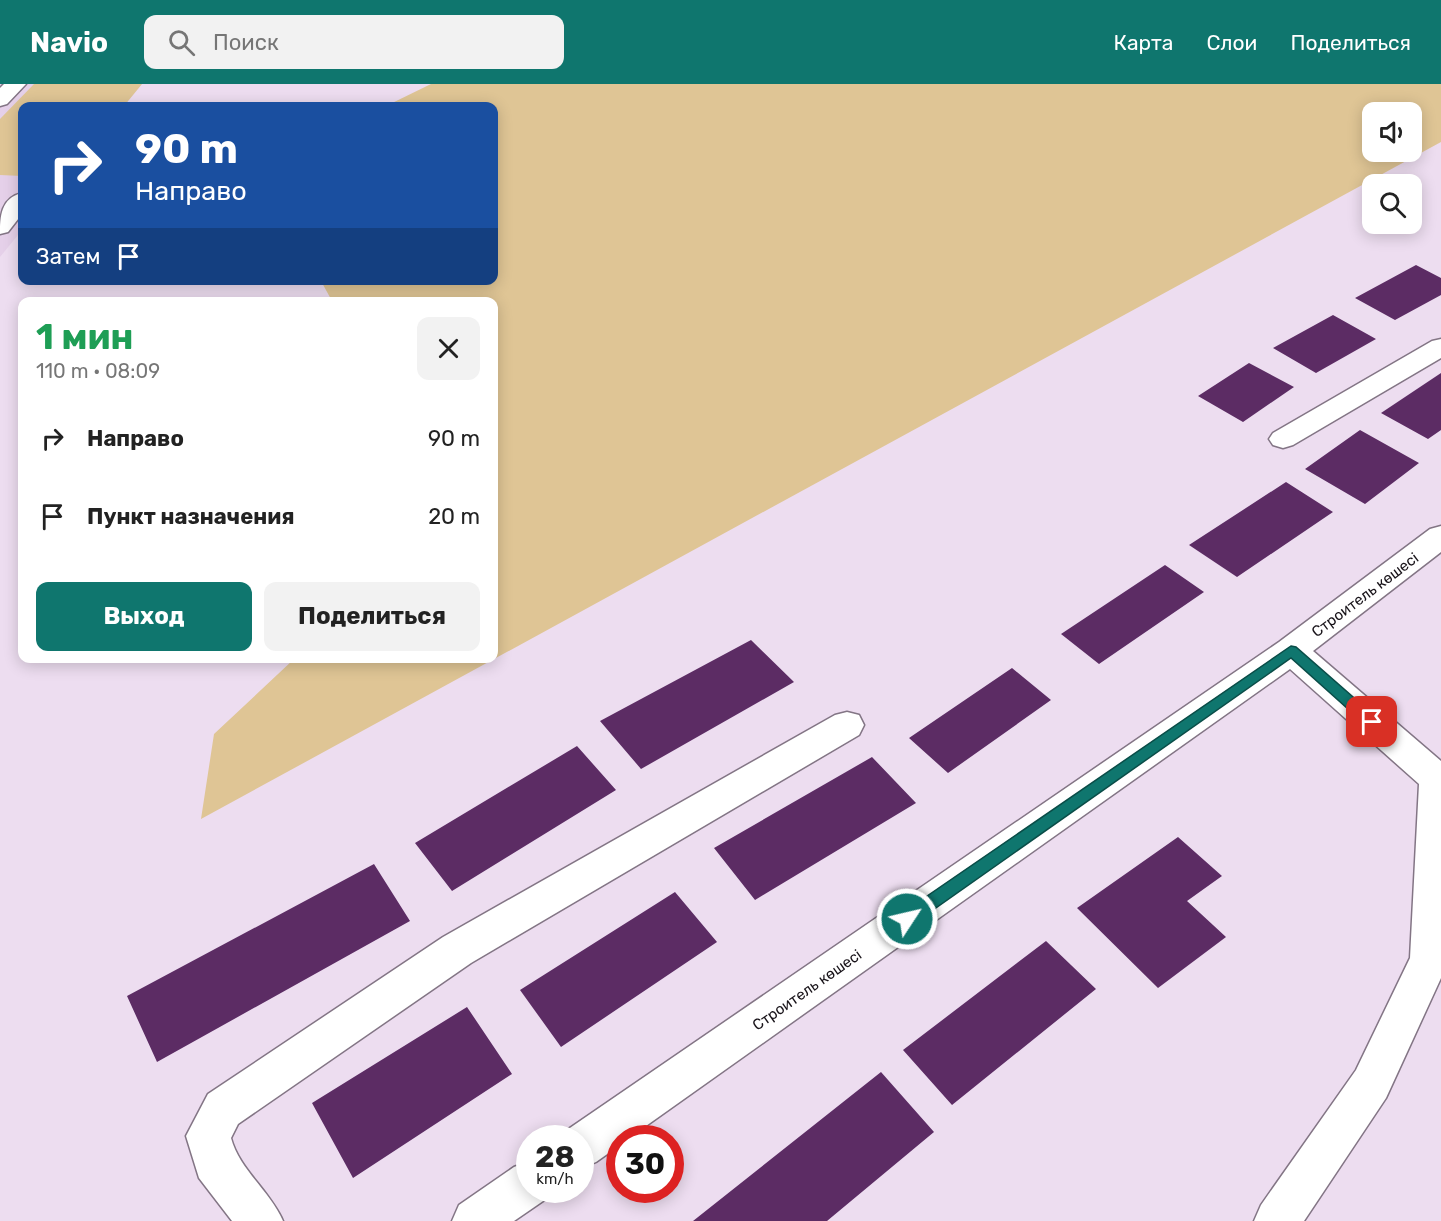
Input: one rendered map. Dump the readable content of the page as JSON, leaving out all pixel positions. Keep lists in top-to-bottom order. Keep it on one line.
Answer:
{"streets":{"street":["Строитель көшесі"]},"page":{"header":"Navio","search":"Поиск","nav":["Карта","Слои","Поделиться"],"turn":["90 m","Направо"],"then":"Затем","heading":["1 мин","110 m · 08:09"],"list":[{"name":"Направо","value":"90 m"},{"name":"Пункт назначения","value":"20 m"}],"buttons":["Выход","Поделиться"],"speed":"28 km/h","limit":"30"}}
